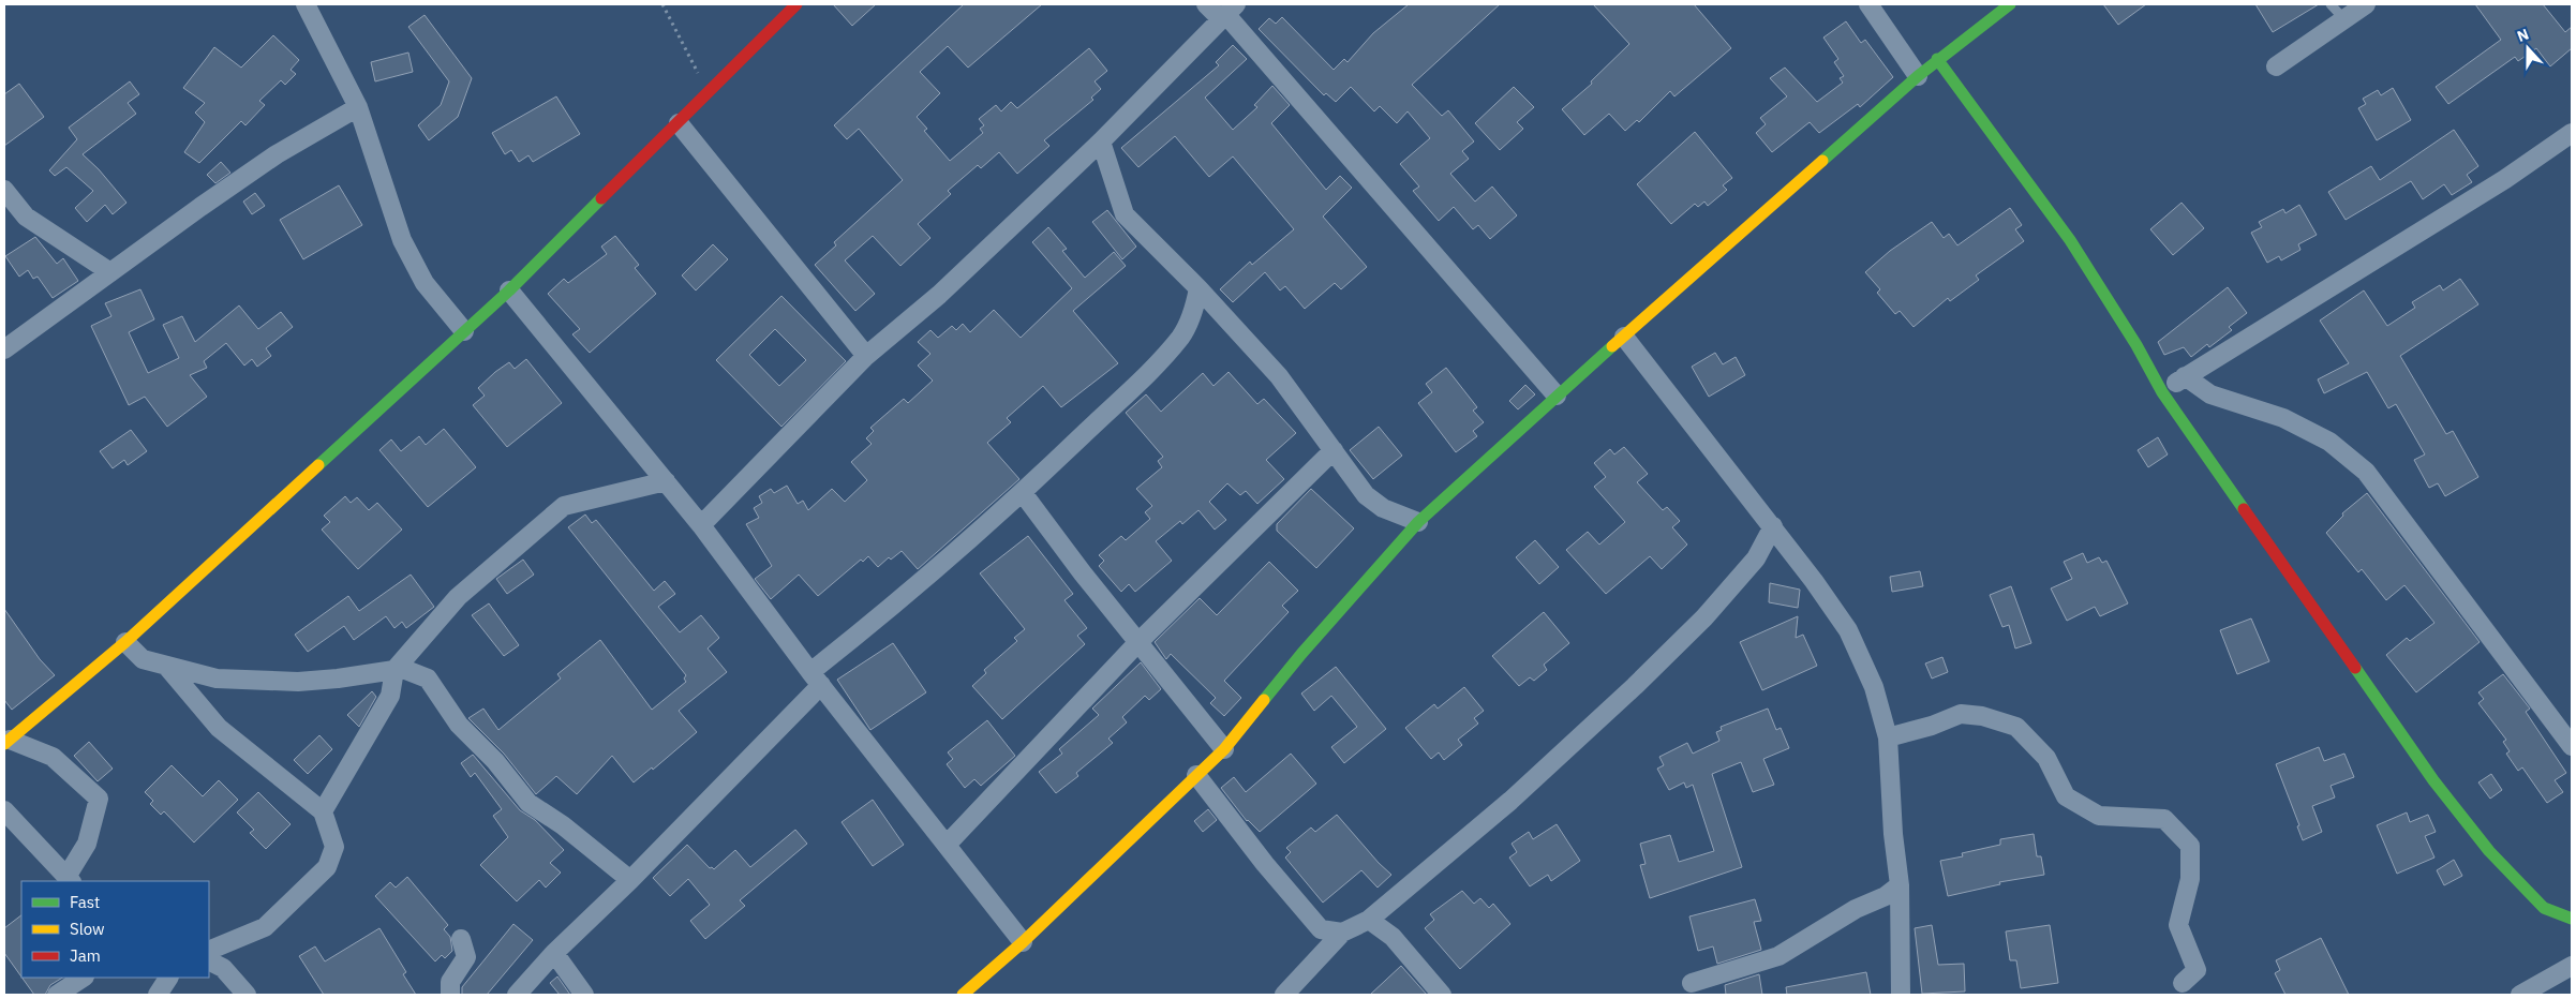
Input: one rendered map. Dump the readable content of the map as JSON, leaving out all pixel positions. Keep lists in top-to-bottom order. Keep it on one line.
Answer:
{"legend":["Fast","Slow","Jam"],"north":"top"}
